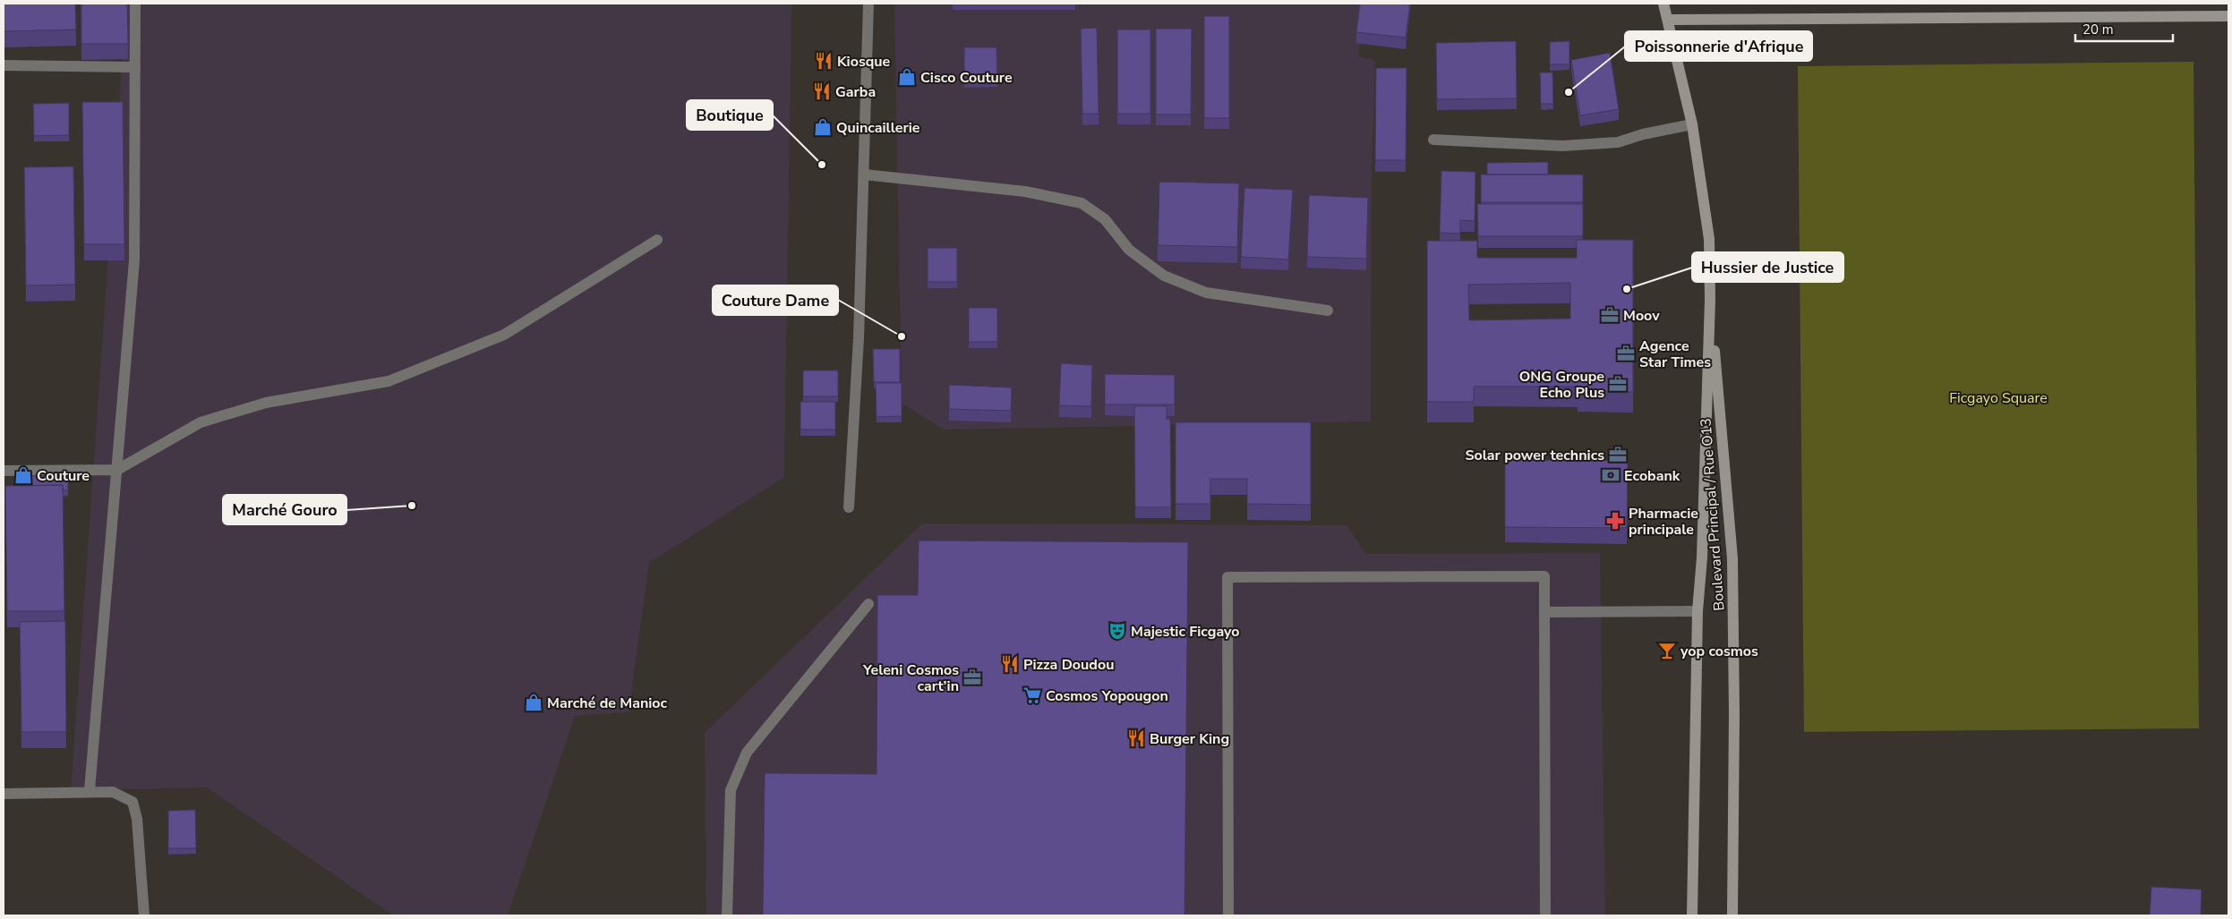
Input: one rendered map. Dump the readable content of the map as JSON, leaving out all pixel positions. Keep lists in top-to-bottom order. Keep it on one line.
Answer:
{"streets":{"main road":["Boulevard Principal / Rue O13"]},"parks":["Ficgayo Square"],"places":{"restaurant":["Kiosque","Garba","Pizza Doudou","Burger King"],"shop":["Cisco Couture","Quincaillerie","Couture","Marché de Manioc"],"other":["Poissonnerie d'Afrique","Boutique","Hussier de Justice","Couture Dame","Marché Gouro"],"office":["Moov","Agence Star Times","ONG Groupe Echo Plus","Solar power technics","Yeleni Cosmos cart’in"],"bank":["Ecobank"],"pharmacy":["Pharmacie principale"],"theatre":["Majestic Ficgayo"],"bar":["yop cosmos"],"supermarket":["Cosmos Yopougon"]},"scale_bar":"20 m"}
